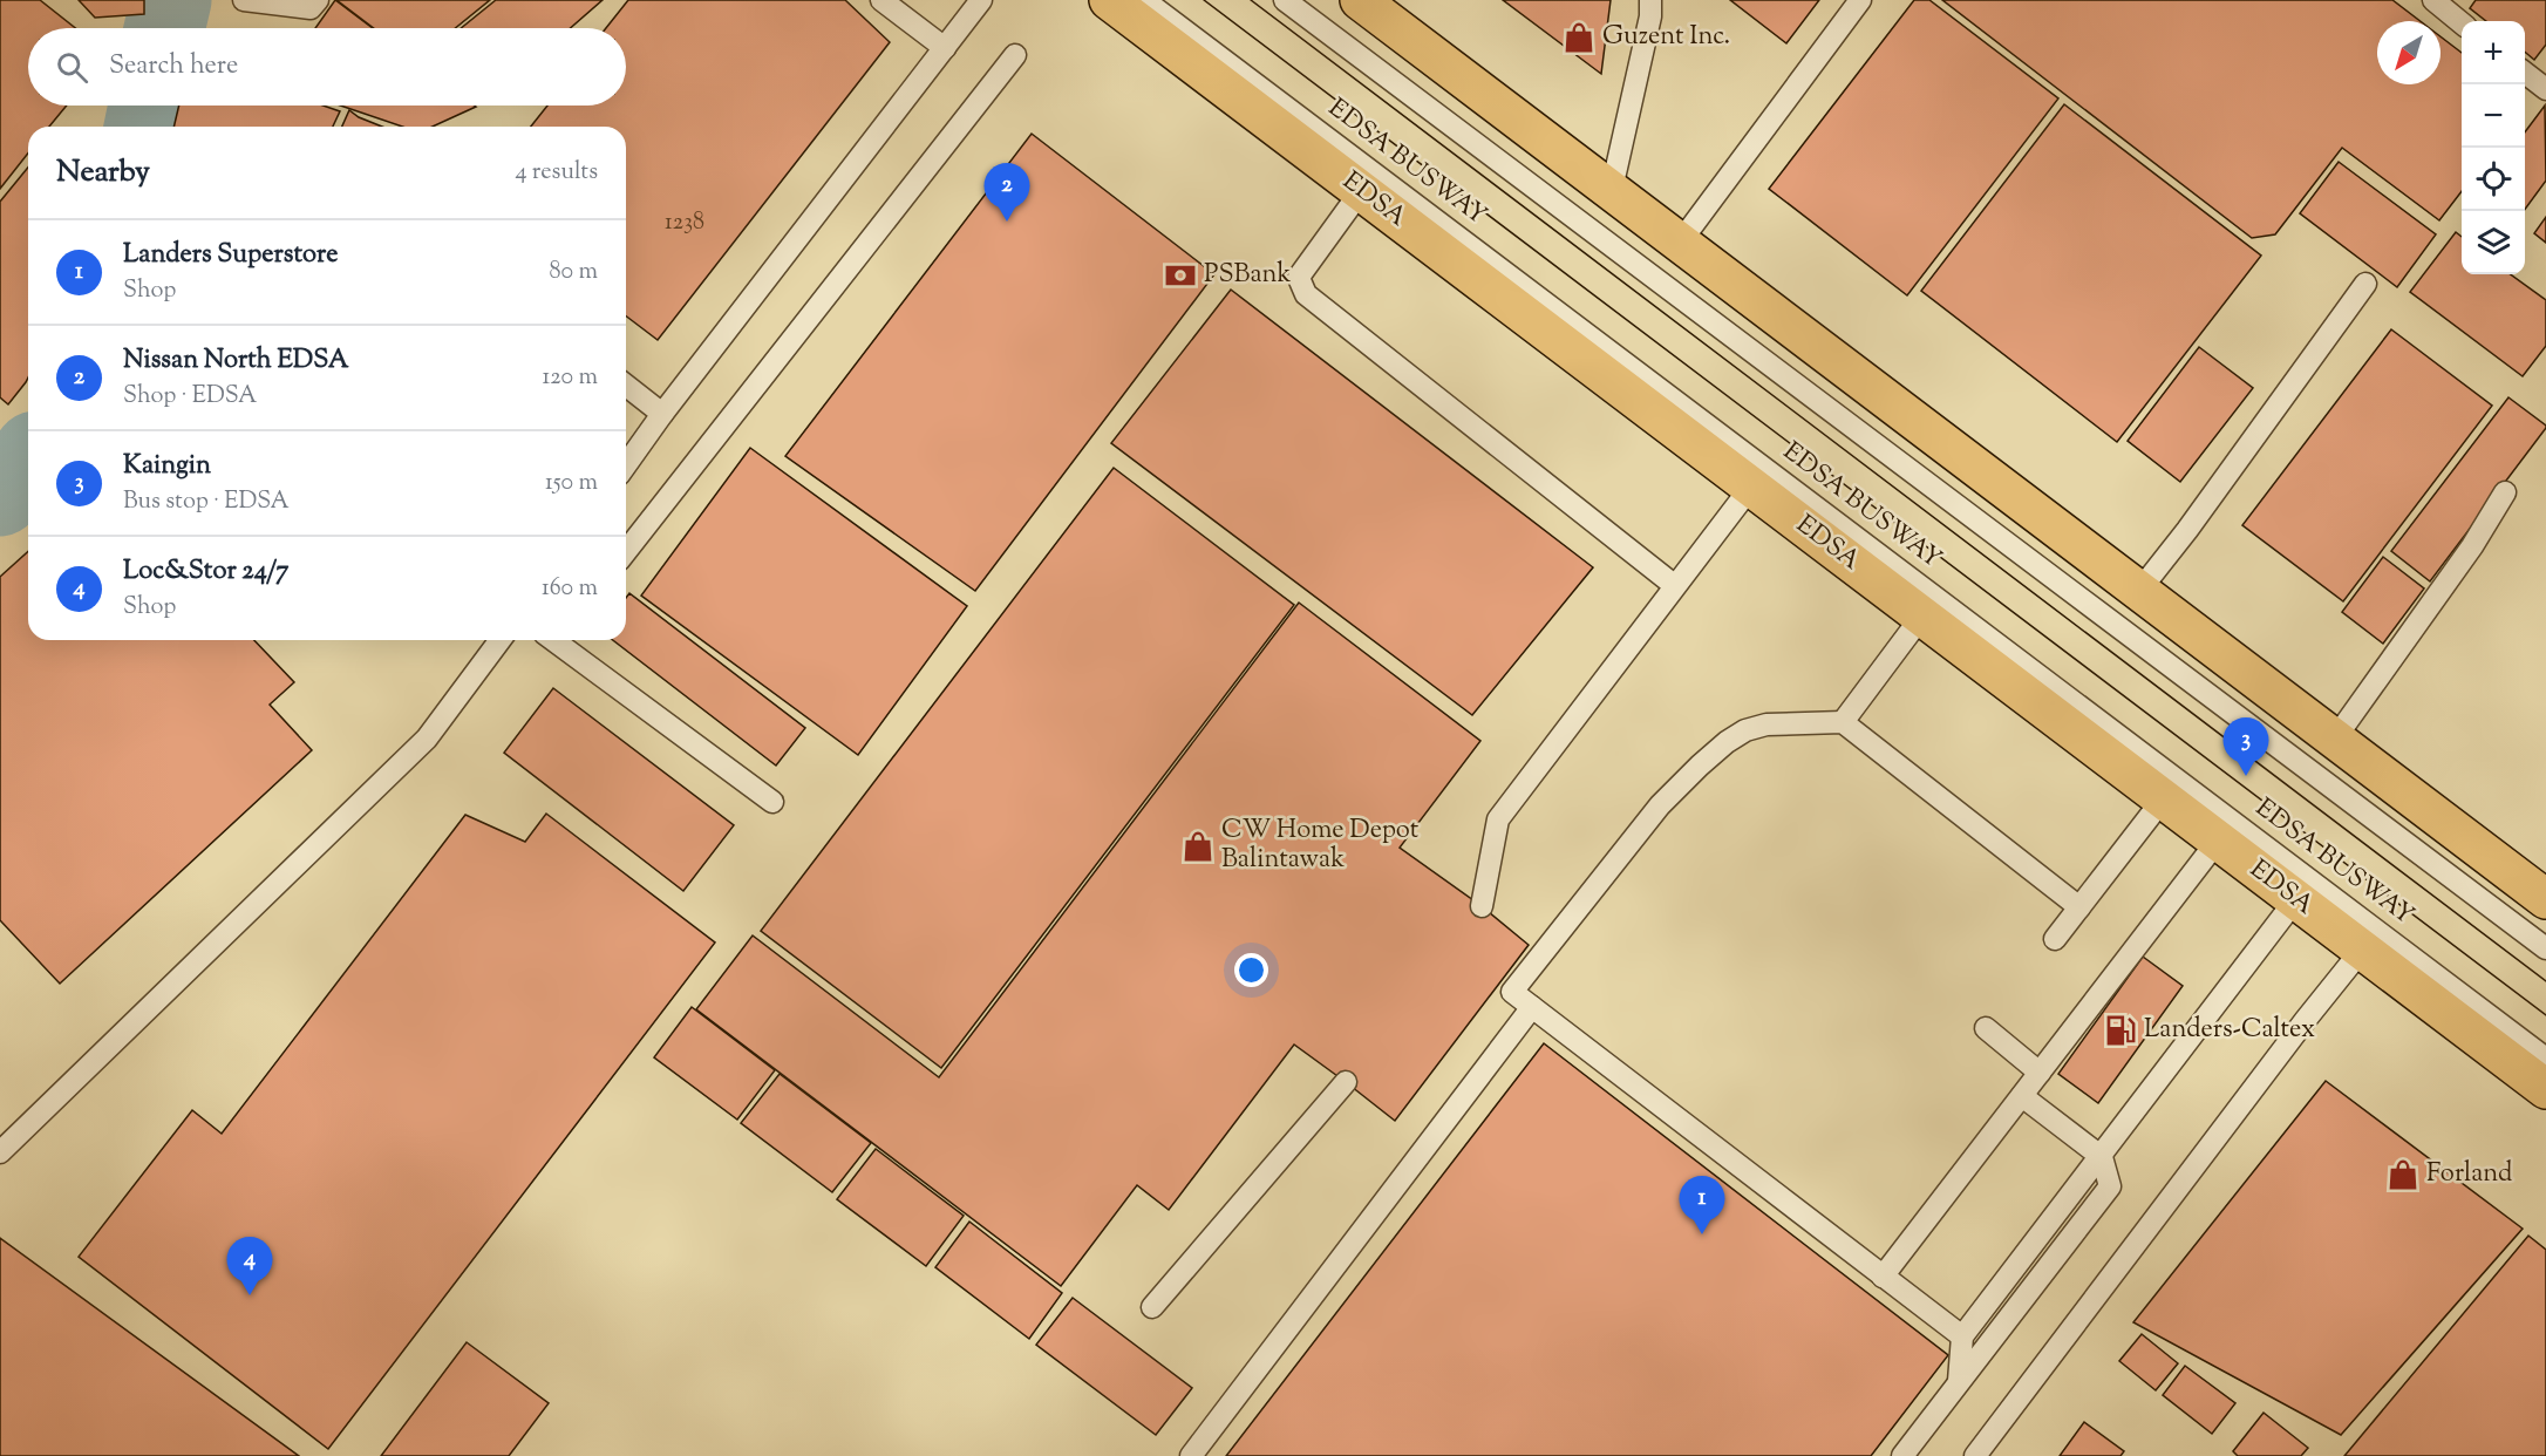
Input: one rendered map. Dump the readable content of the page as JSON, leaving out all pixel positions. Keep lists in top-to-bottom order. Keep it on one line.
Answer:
{"streets":{"highway":["EDSA"],"lane":["EDSA BUSWAY"]},"places":{"shop":["Guzent Inc.","CW Home Depot Balintawak","Forland"],"bank":["PSBank"],"fuel station":["Landers-Caltex"]},"house_numbers":["1238"],"north":"bottom left","page":{"map_buttons":["+","−"],"search":"Search here","heading":["Nearby","4 results"],"pins":["2","3","1","4"],"list":[{"mark":"1","name":"Landers Superstore","note":"Shop","value":"80 m"},{"mark":"2","name":"Nissan North EDSA","note":"Shop · EDSA","value":"120 m"},{"mark":"3","name":"Kaingin","note":"Bus stop · EDSA","value":"150 m"},{"mark":"4","name":"Loc&Stor 24/7","note":"Shop","value":"160 m"}]}}
